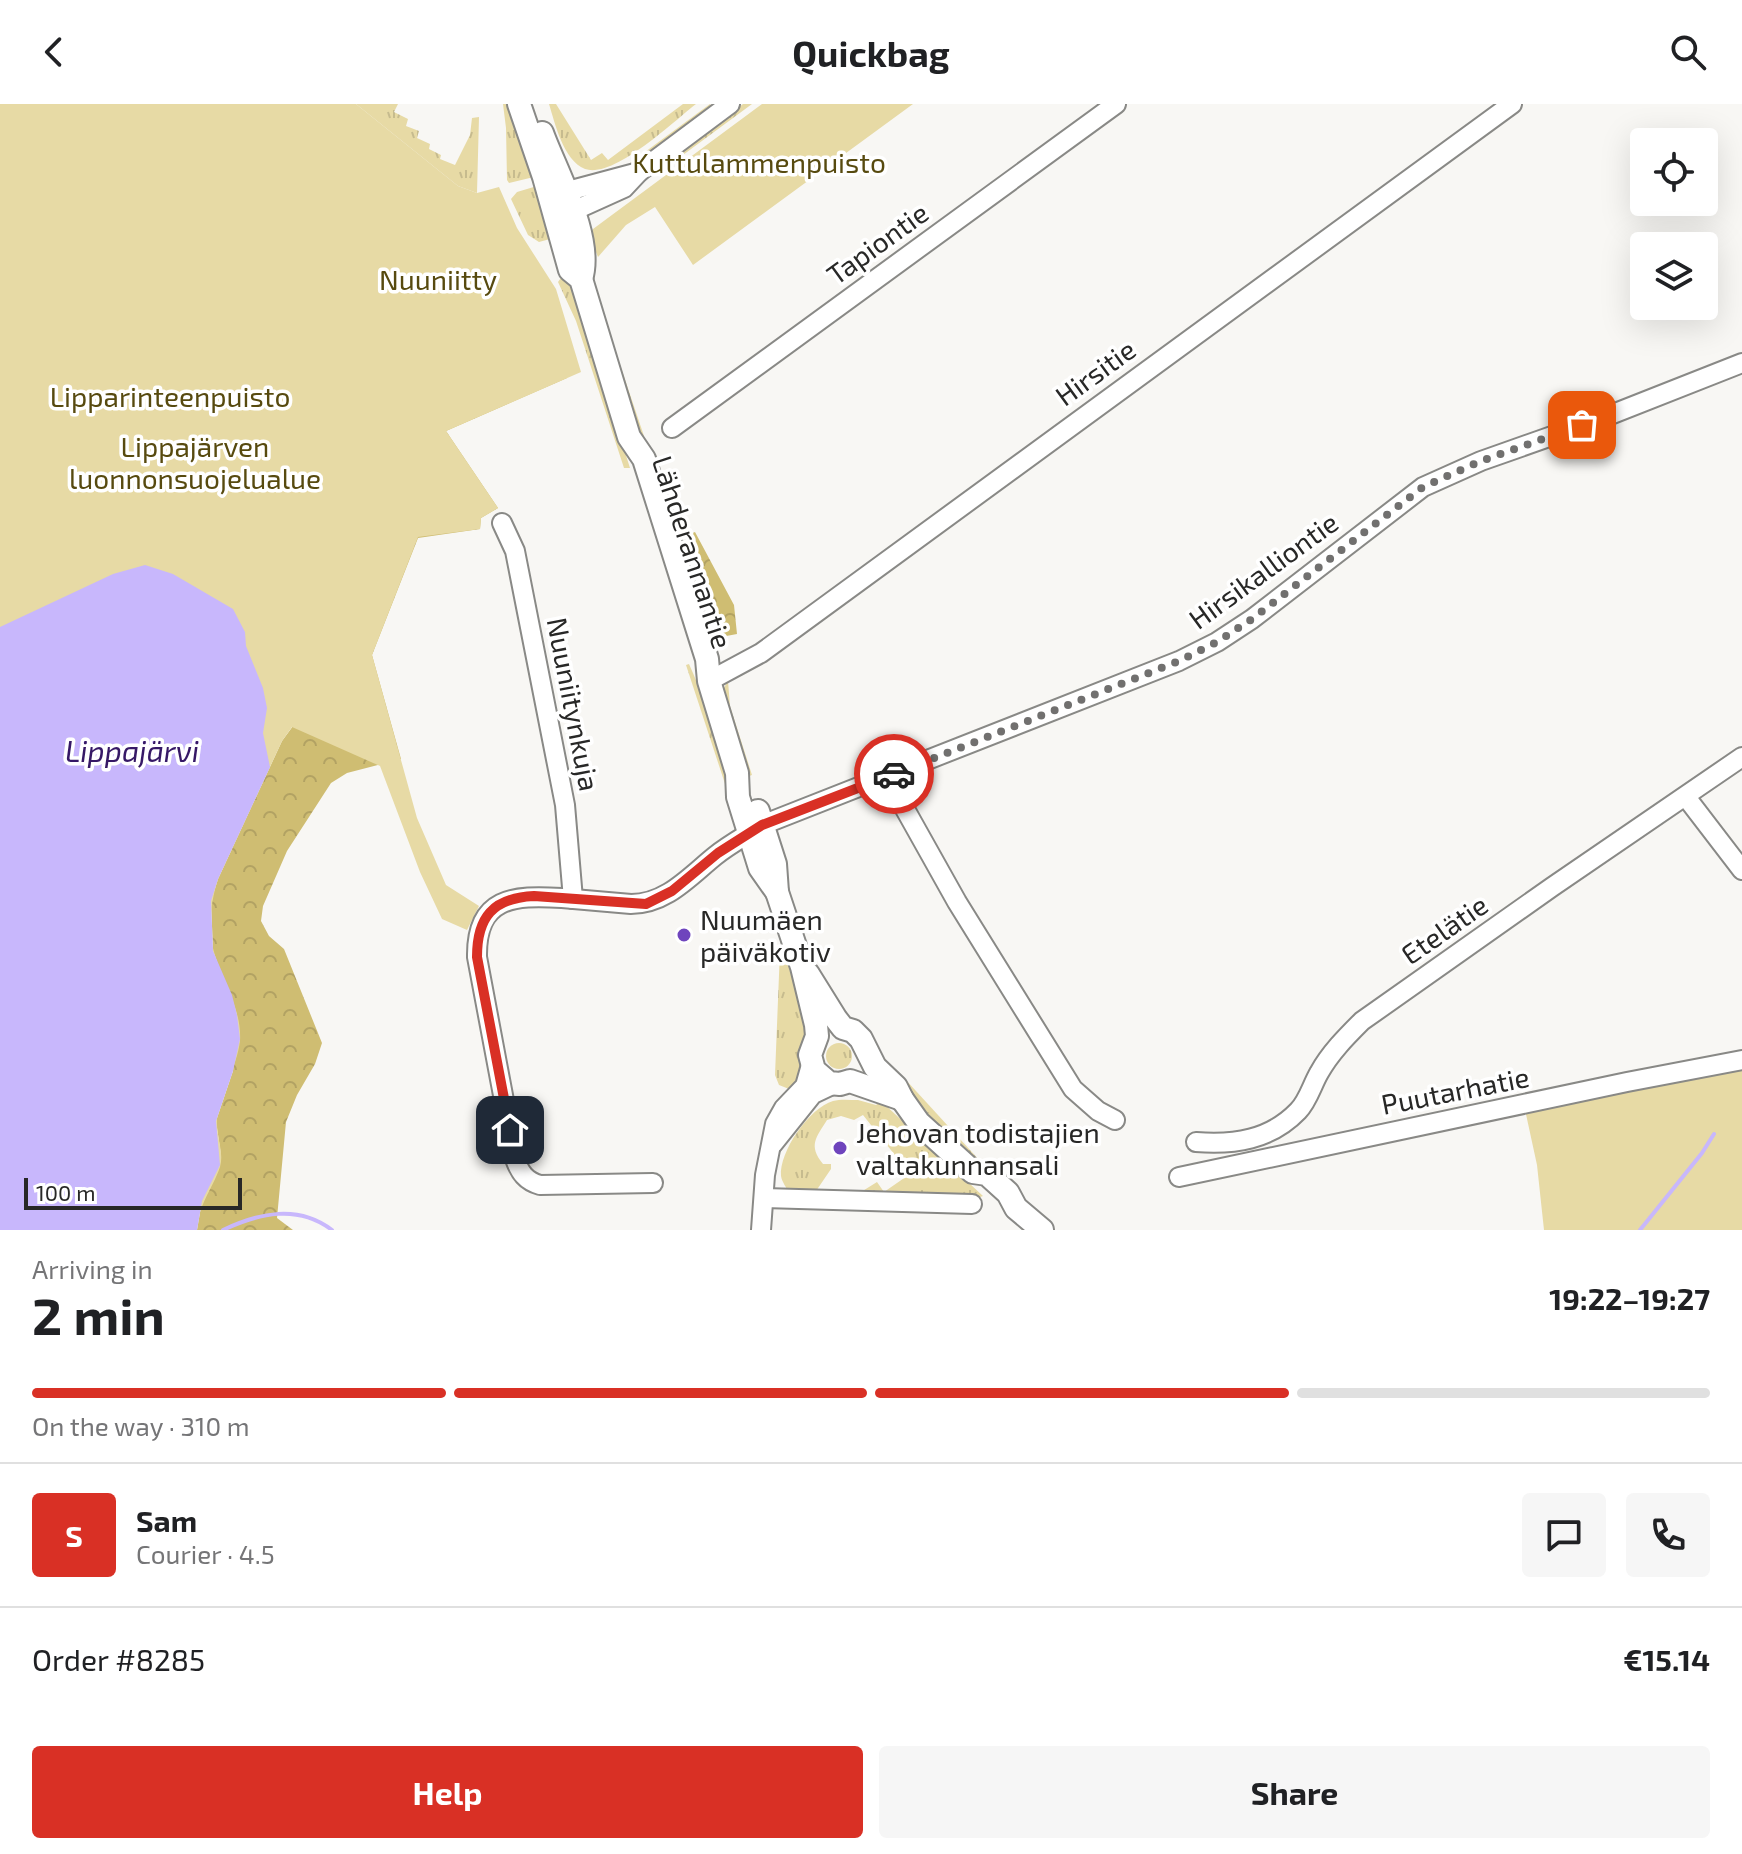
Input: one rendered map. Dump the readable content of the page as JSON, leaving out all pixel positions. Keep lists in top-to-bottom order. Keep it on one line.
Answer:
{"streets":{"main road":["Lähderannantie"],"street":["Tapiontie","Hirsitie","Hirsikalliontie","Nuuniitynkuja","Etelätie","Puutarhatie"]},"crossings":[["Hirsitie","Lähderannantie"],["Lähderannantie","Hirsikalliontie"],["Hirsikalliontie","Nuuniitynkuja"]],"water":["Lippajärvi"],"parks":["Kuttulammenpuisto","Nuuniitty","Lipparinteenpuisto","Lippajärven luonnonsuojelualue"],"places":["Nuumäen päiväkotiv","Jehovan todistajien valtakunnansali"],"scale_bar":"100 m","page":{"header":"Quickbag","scale":"100 m","heading":["2 min","Arriving in","19:22–19:27"],"panel":["Sam","Courier · 4.5","Order #8285","€15.14"],"bar":"On the way · 310 m","round":"S","buttons":["Help","Share"]}}
